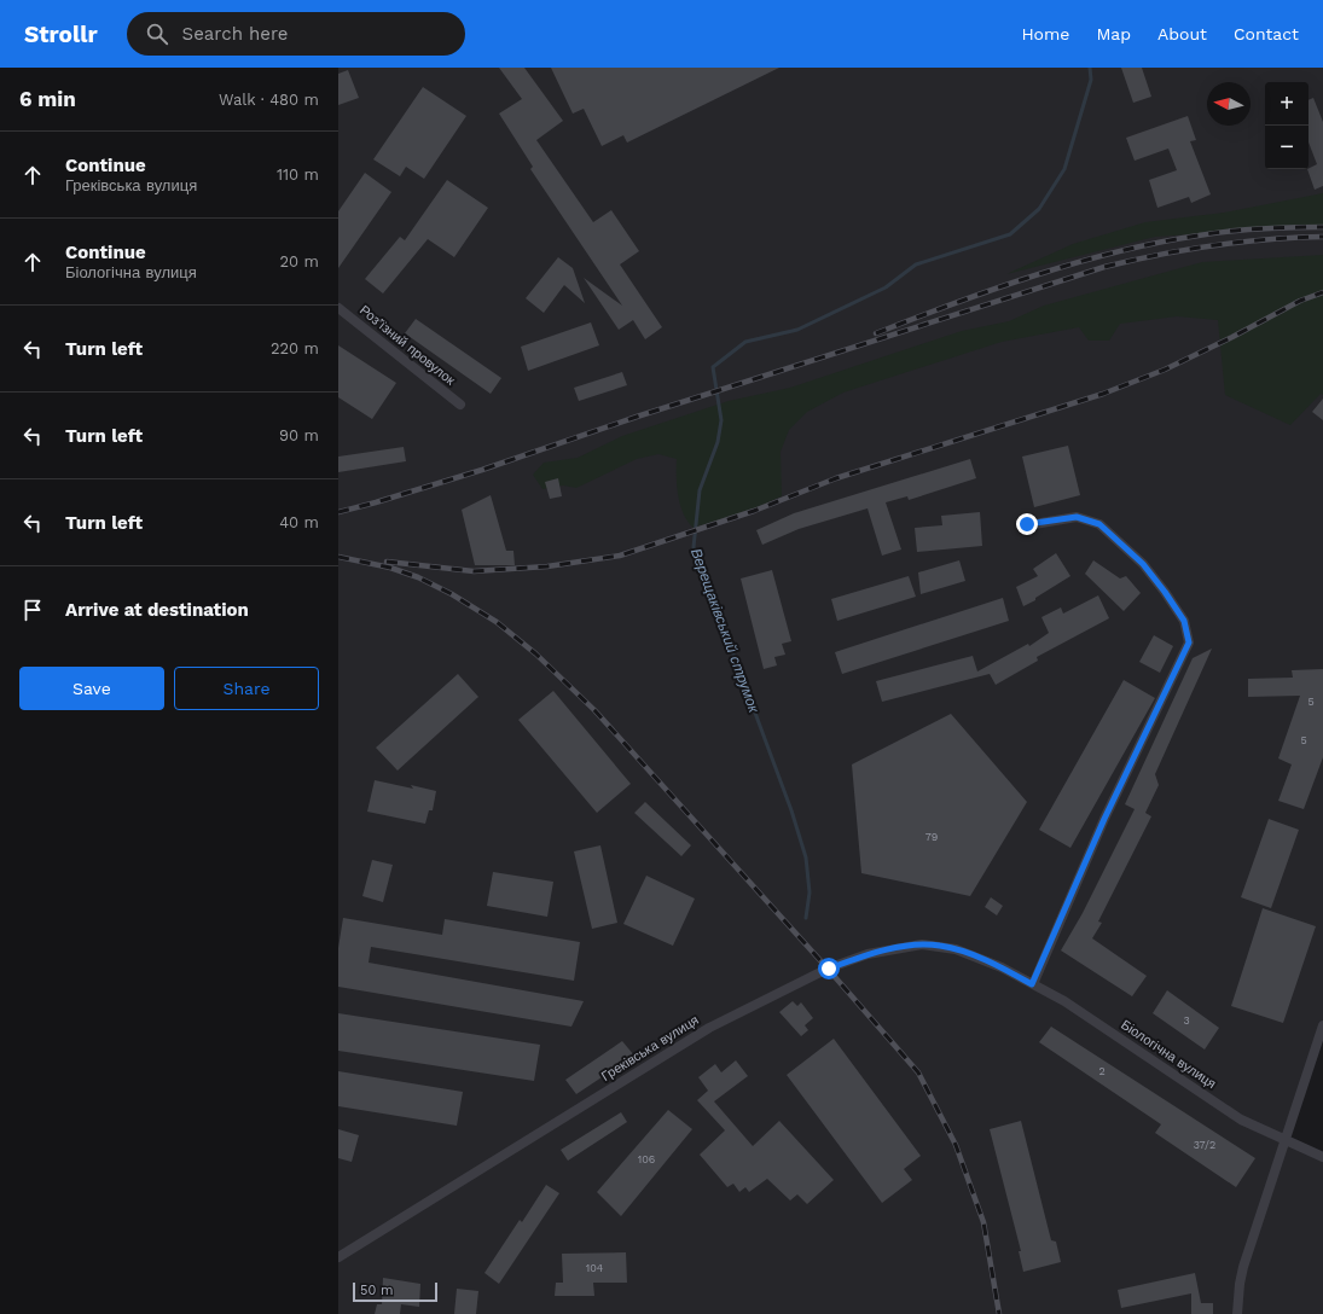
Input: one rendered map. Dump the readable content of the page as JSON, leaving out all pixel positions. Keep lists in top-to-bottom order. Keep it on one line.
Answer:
{"streets":{"street":["Роз’їзний провулок","Греківська вулиця","Біологічна вулиця"]},"crossings":[["Греківська вулиця","Біологічна вулиця"]],"water":["Верещаківський струмок"],"house_numbers":["5","5","79","3","2","37/2","106","104"],"scale_bar":"50 m","north":"left","page":{"header":"Strollr","search":"Search here","nav":["Home","Map","About","Contact"],"heading":["6 min","Walk · 480 m"],"map_buttons":["+","−"],"list":[["Continue","Греківська вулиця","110 m"],["Continue","Біологічна вулиця","20 m"],["Turn left","220 m"],["Turn left","90 m"],["Turn left","40 m"],"Arrive at destination"],"buttons":["Save","Share"],"scale":"50 m"}}
